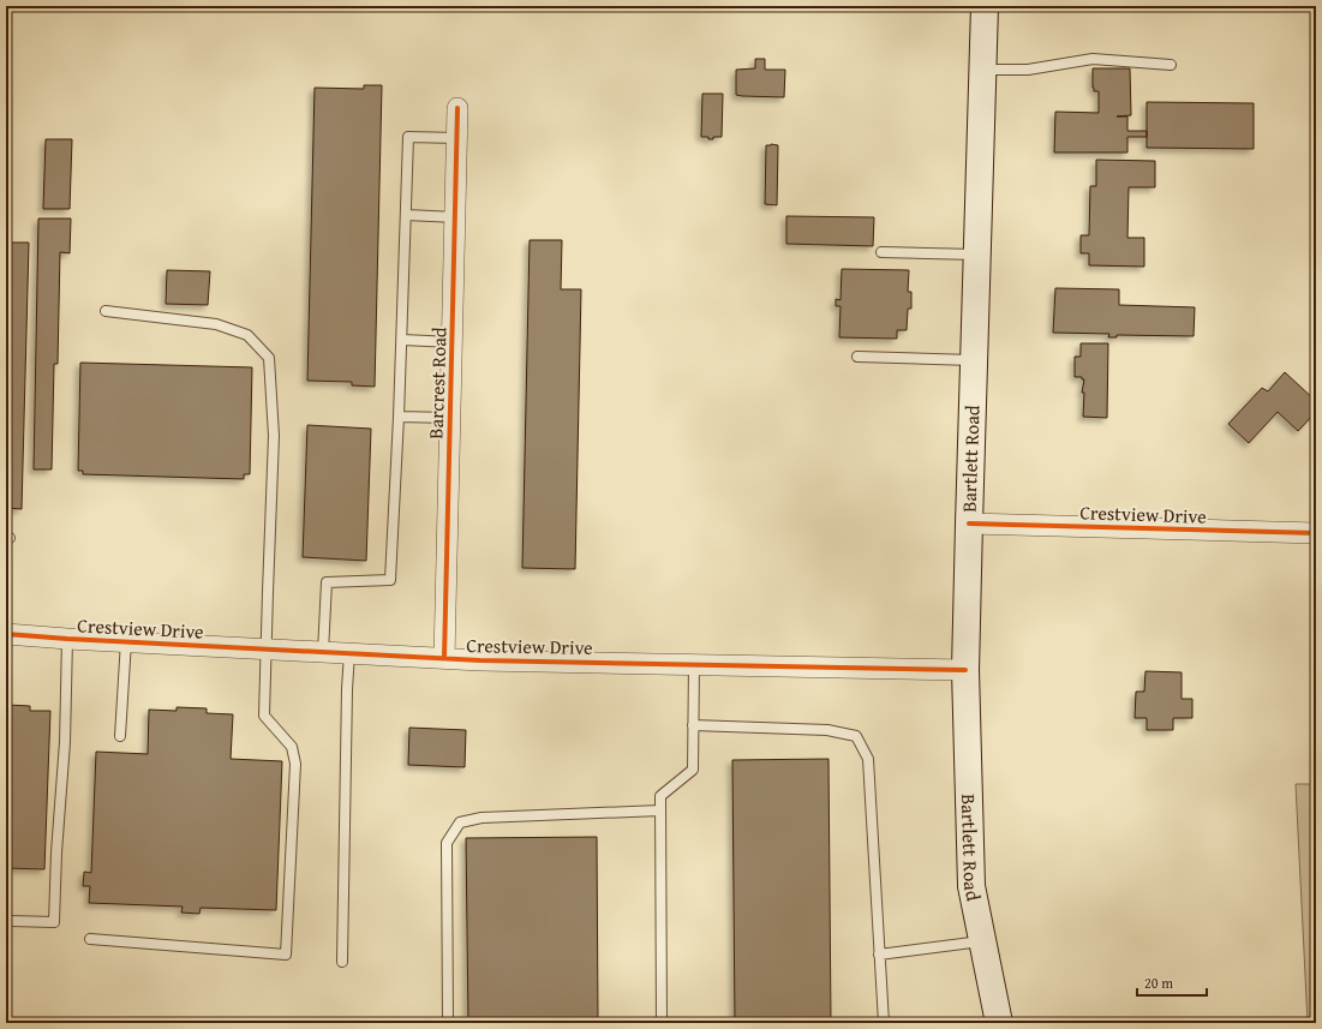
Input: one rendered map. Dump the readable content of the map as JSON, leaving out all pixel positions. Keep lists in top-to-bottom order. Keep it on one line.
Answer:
{"streets":{"main road":["Bartlett Road"],"street":["Barcrest Road","Crestview Drive"]},"crossings":[["Barcrest Road","Crestview Drive"],["Bartlett Road","Crestview Drive"]],"scale_bar":"20 m"}
